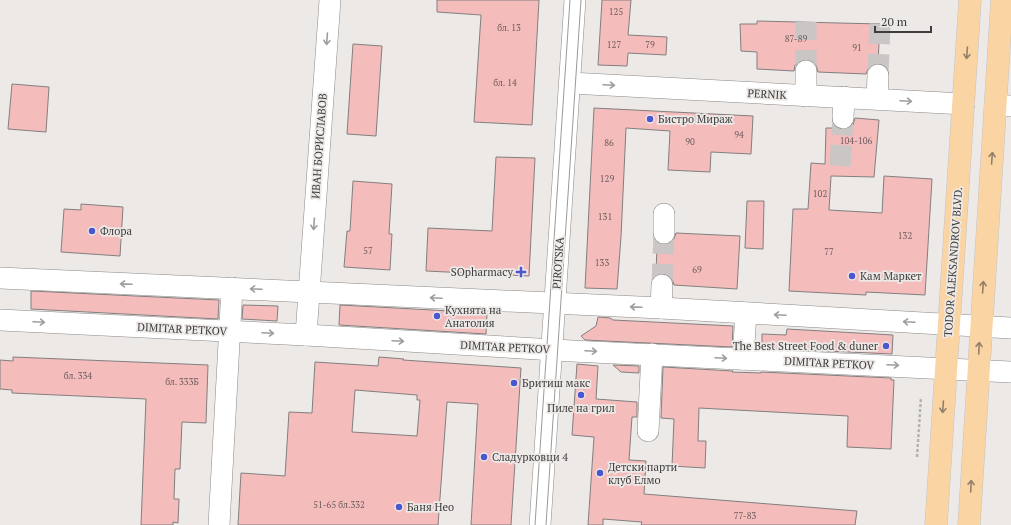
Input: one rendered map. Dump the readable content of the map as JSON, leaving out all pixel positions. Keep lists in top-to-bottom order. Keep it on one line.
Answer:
{"streets":{"main road":["TODOR ALEKSANDROV BLVD."],"street":["PERNIK","ИВАН БОРИСЛАВОВ","PIROTSKA","DIMITAR PETKOV"]},"crossings":[["PERNIK","TODOR ALEKSANDROV BLVD."],["PERNIK","PIROTSKA"],["ИВАН БОРИСЛАВОВ","DIMITAR PETKOV"],["TODOR ALEKSANDROV BLVD.","DIMITAR PETKOV"],["PIROTSKA","DIMITAR PETKOV"]],"one_way":["PERNIK","ИВАН БОРИСЛАВОВ"],"places":{"other":["Бистро Мираж","Флора","Кам Маркет","Кухнята на Анатолия","The Best Street Food & duner","Бритиш макс","Пиле на грил","Сладурковци 4","Детски парти клуб Елмо","Баня Нео"],"health":["SOpharmacy"]},"house_numbers":["125","бл. 13","87-89","127","79","91","бл. 14","94","104-106","90","86","129","102","131","132","57","77","133","69","бл. 334","бл. 333Б","51-65 бл.332","77-83"],"scale_bar":"20 m"}
